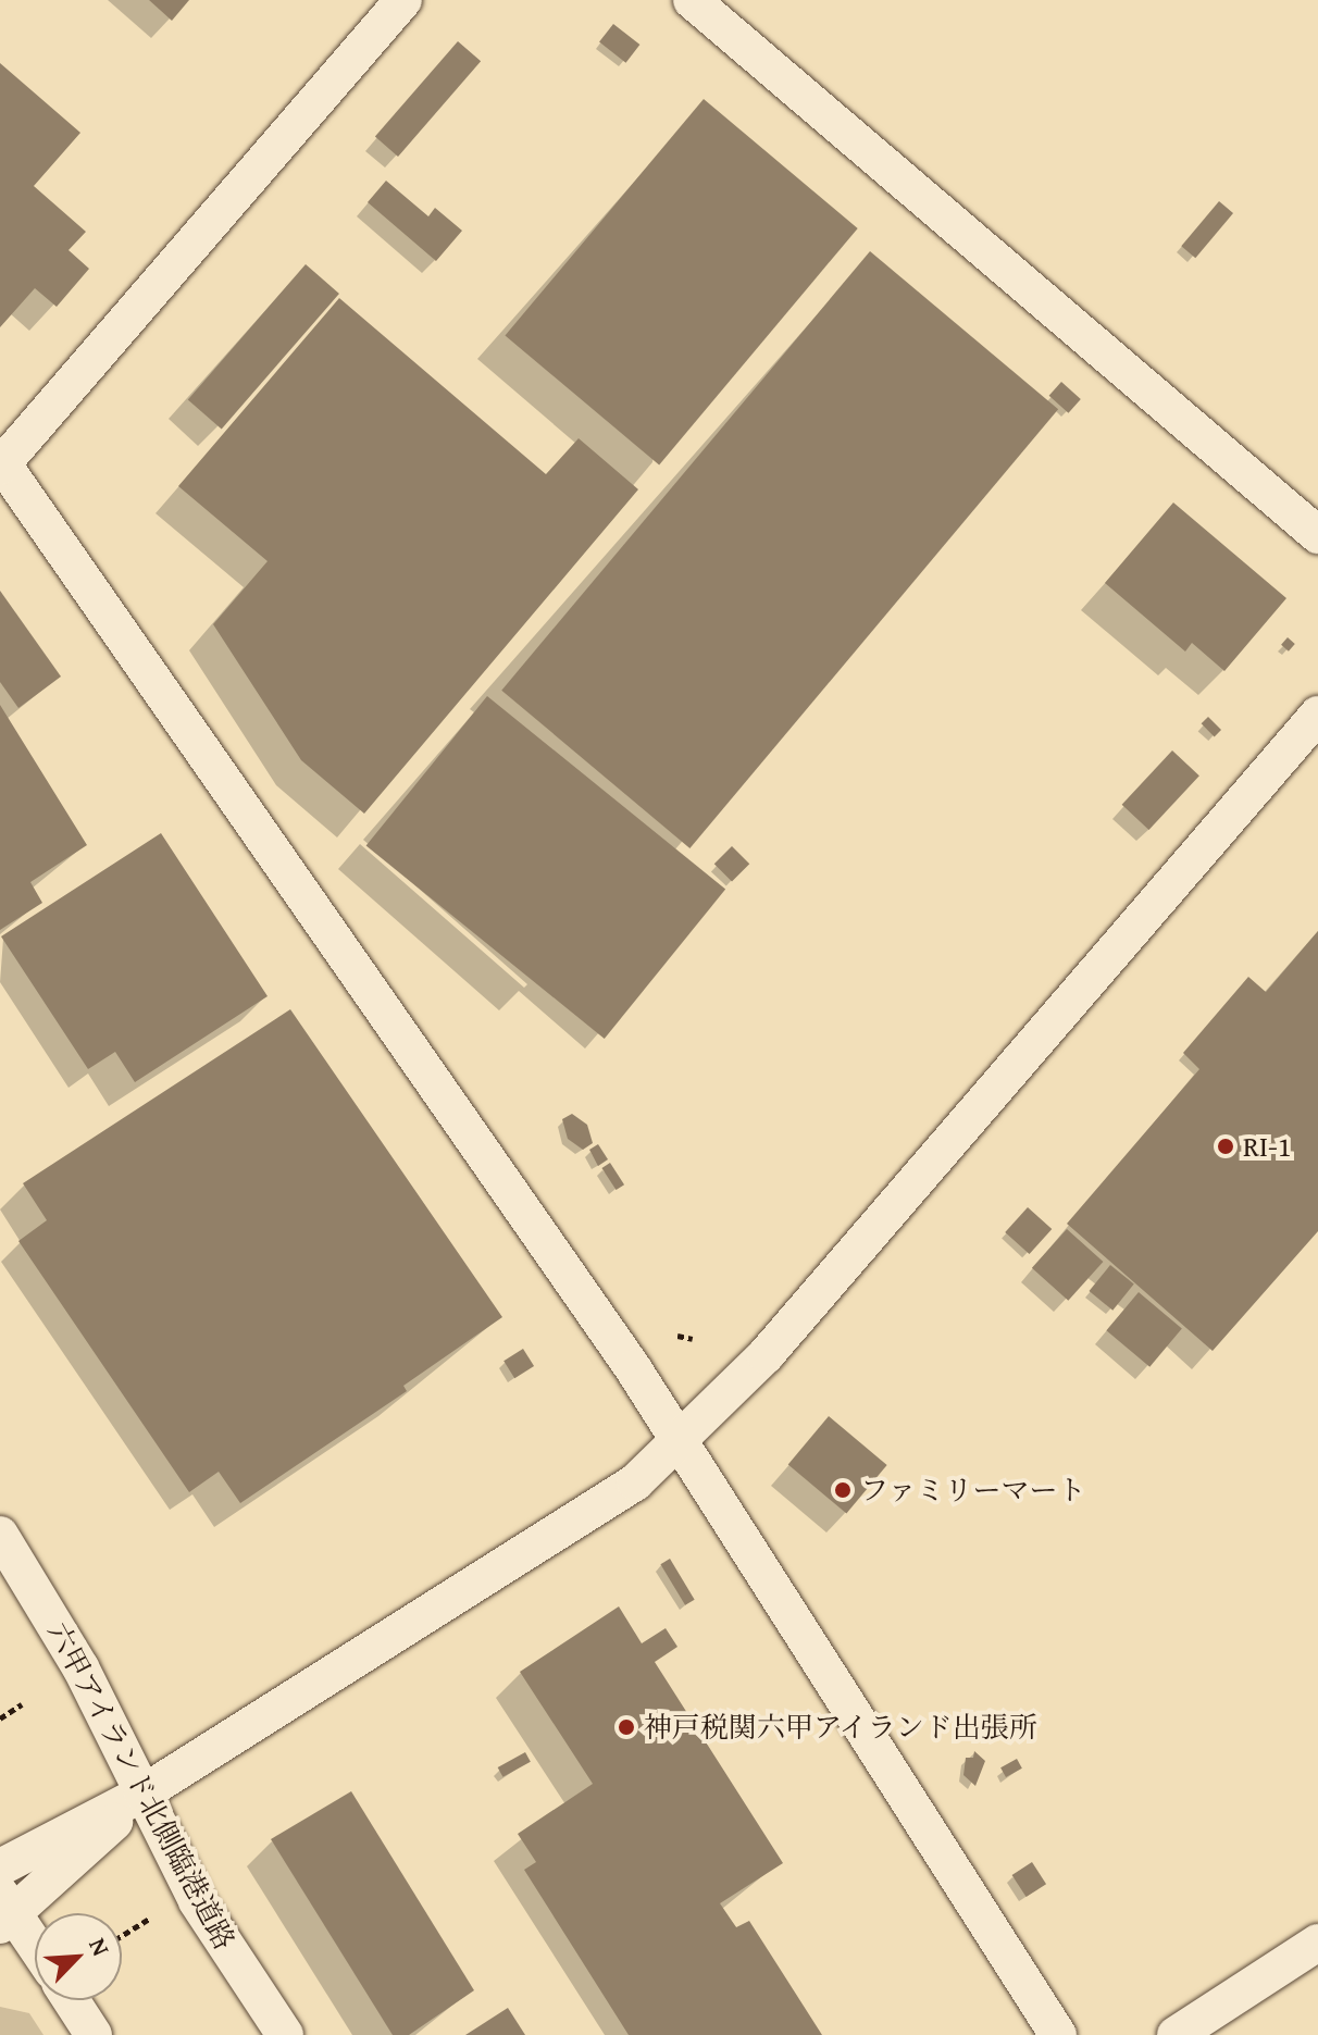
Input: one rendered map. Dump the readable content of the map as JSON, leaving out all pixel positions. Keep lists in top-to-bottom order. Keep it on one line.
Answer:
{"streets":{"street":["六甲アイランド北側臨港道路"]},"places":["RI-1","ファミリーマート","神戸税関六甲アイランド出張所"],"north":"top right"}
